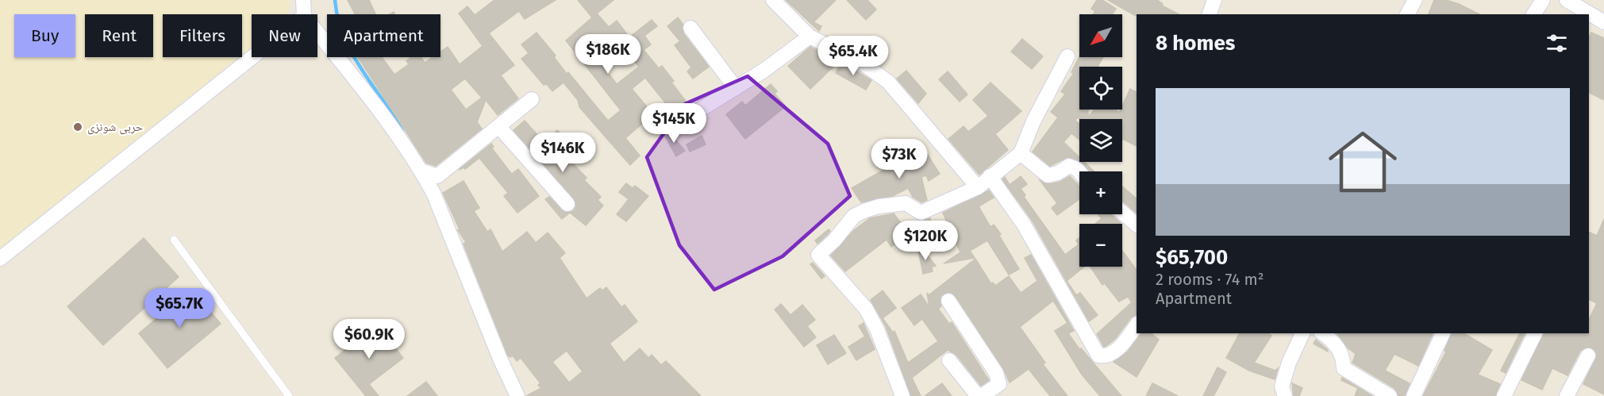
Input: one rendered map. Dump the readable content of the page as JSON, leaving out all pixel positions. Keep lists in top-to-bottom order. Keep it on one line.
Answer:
{"places":["حربی شونزی"],"north":"bottom left","page":{"map_buttons":["+","−"],"chip":["Buy","Rent","Filters","New","Apartment"],"heading":"8 homes","price":["$186K","$65.4K","$145K","$146K","$73K","$120K","$65.7K","$60.9K"],"list":[{"name":"$65,700","note":"2 rooms · 74 m² · Apartment"}]}}
